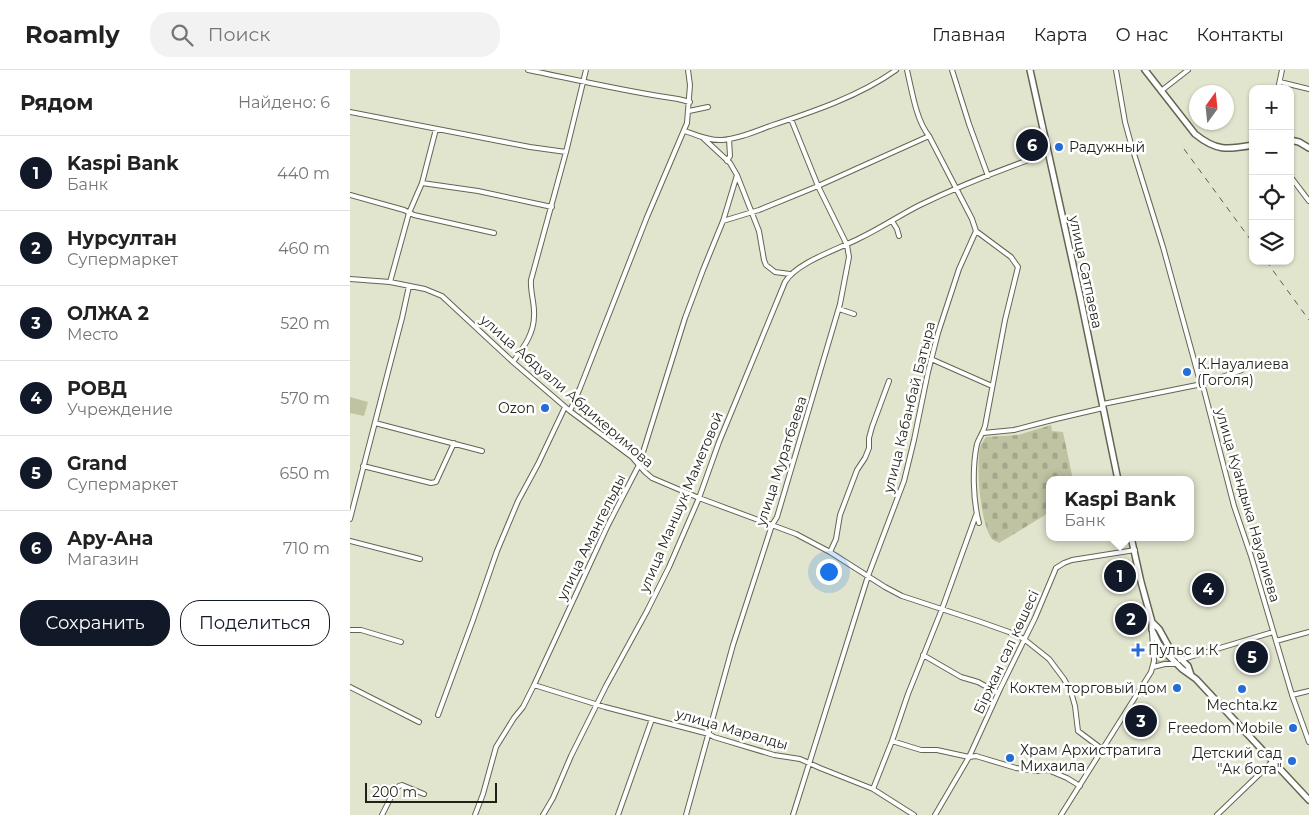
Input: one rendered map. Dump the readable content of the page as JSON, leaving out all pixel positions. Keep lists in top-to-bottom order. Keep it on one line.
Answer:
{"streets":{"street":["улица Сатпаева","улица Абдуали Абдикеримова","улица Кабанбай Батыра","улица Муратбаева","улица Маншук Маметовой","улица Куандыка Науалиева","улица Амангельды","Біржан сал көшесі","улица Маралды"]},"crossings":[["улица Абдуали Абдикеримова","улица Кабанбай Батыра"],["улица Абдуали Абдикеримова","улица Муратбаева"],["улица Абдуали Абдикеримова","улица Маншук Маметовой"],["улица Абдуали Абдикеримова","улица Амангельды"],["улица Абдуали Абдикеримова","Біржан сал көшесі"],["улица Кабанбай Батыра","улица Маралды"],["улица Муратбаева","улица Маралды"],["улица Маншук Маметовой","улица Маралды"],["улица Амангельды","улица Маралды"]],"places":{"other":["Радужный","К.Науалиева (Гоголя)","Ozon","Коктем торговый дом","Mechta.kz","Freedom Mobile","Храм Архистратига Михаила","Детский сад \"Ак бота\""],"health":["Пульс и К"]},"scale_bar":"200 m","north":"top","page":{"header":"Roamly","search":"Поиск","nav":["Главная","Карта","О нас","Контакты"],"heading":["Рядом","Найдено: 6"],"map_buttons":["+","−"],"pins":["6","1","4","2","5","3"],"list":[{"mark":"1","name":"Kaspi Bank","note":"Банк","value":"440 m"},{"mark":"2","name":"Нурсултан","note":"Супермаркет","value":"460 m"},{"mark":"3","name":"ОЛЖА 2","note":"Место","value":"520 m"},{"mark":"4","name":"РОВД","note":"Учреждение","value":"570 m"},{"mark":"5","name":"Grand","note":"Супермаркет","value":"650 m"},{"mark":"6","name":"Ару-Ана","note":"Магазин","value":"710 m"}],"popup":["Kaspi Bank","Банк"],"buttons":["Сохранить","Поделиться"],"scale":"200 m"}}
